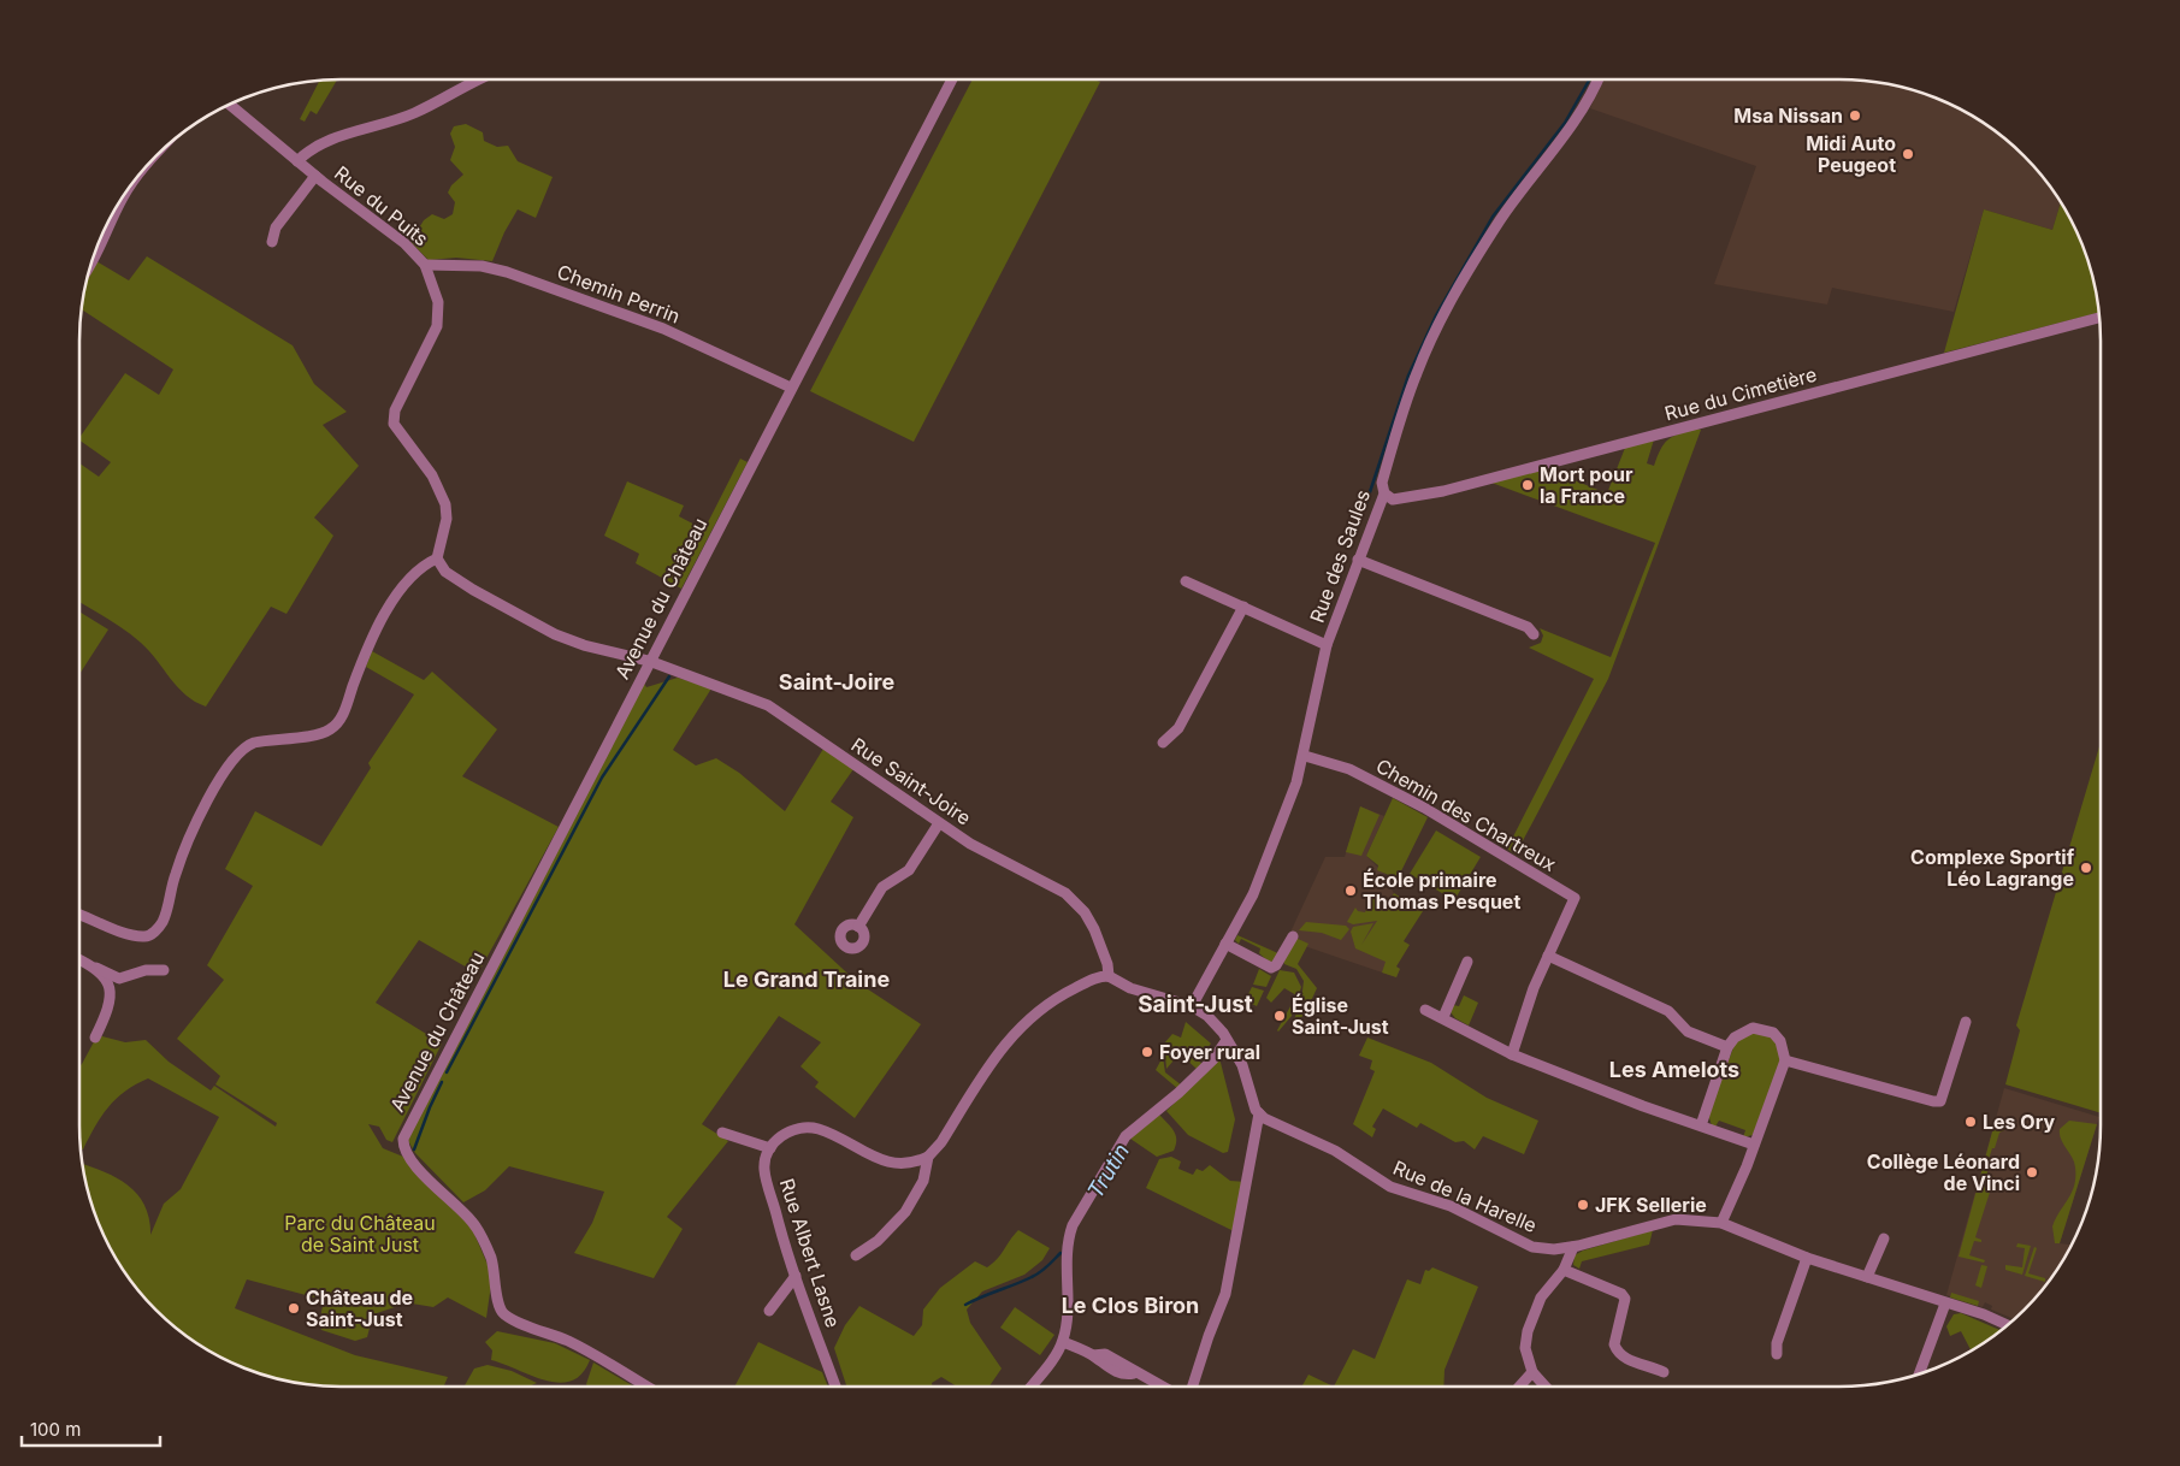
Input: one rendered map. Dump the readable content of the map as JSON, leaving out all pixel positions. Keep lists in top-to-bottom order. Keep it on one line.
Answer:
{"streets":{"street":["Rue du Puits","Chemin Perrin","Rue du Cimetière","Rue des Saules","Avenue du Château","Rue Saint-Joire","Chemin des Chartreux","Rue de la Harelle","Rue Albert Lasne"]},"crossings":[["Rue du Puits","Chemin Perrin"],["Chemin Perrin","Avenue du Château"],["Rue du Cimetière","Rue des Saules"],["Rue des Saules","Chemin des Chartreux"],["Avenue du Château","Rue Saint-Joire"]],"districts":["Saint-Joire","Le Grand Traine","Saint-Just","Les Amelots","Le Clos Biron"],"water":["Trutin"],"parks":["Parc du Château de Saint Just"],"places":["Msa Nissan","Midi Auto Peugeot","Mort pour la France","Complexe Sportif Léo Lagrange","École primaire Thomas Pesquet","Église Saint-Just","Foyer rural","Les Ory","Collège Léonard de Vinci","JFK Sellerie","Château de Saint-Just"],"scale_bar":"100 m"}
